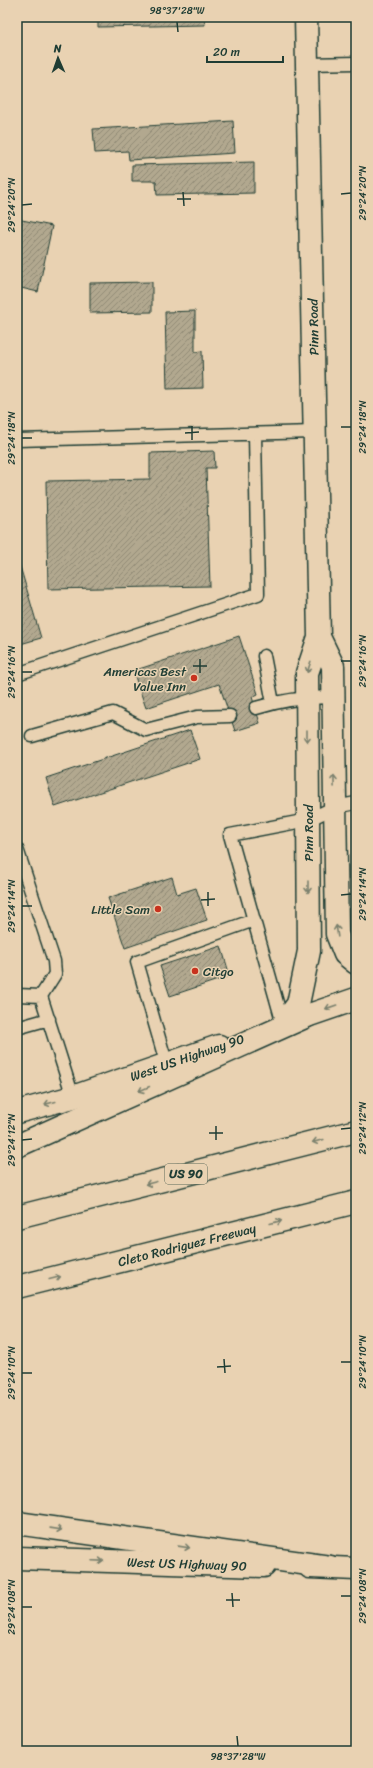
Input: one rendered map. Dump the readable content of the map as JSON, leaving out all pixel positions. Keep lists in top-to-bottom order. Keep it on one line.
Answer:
{"streets":{"main road":["Pinn Road","West US Highway 90","US 90","Cleto Rodriguez Freeway"]},"crossings":[["Pinn Road","West US Highway 90"]],"places":["Americas Best Value Inn","Little Sam","Citgo"],"scale_bar":"20 m","north":"top","coordinates":["98°37'28\"W","29°24'20\"N","29°24'18\"N","29°24'16\"N","29°24'14\"N","29°24'12\"N","29°24'10\"N","29°24'08\"N"]}
